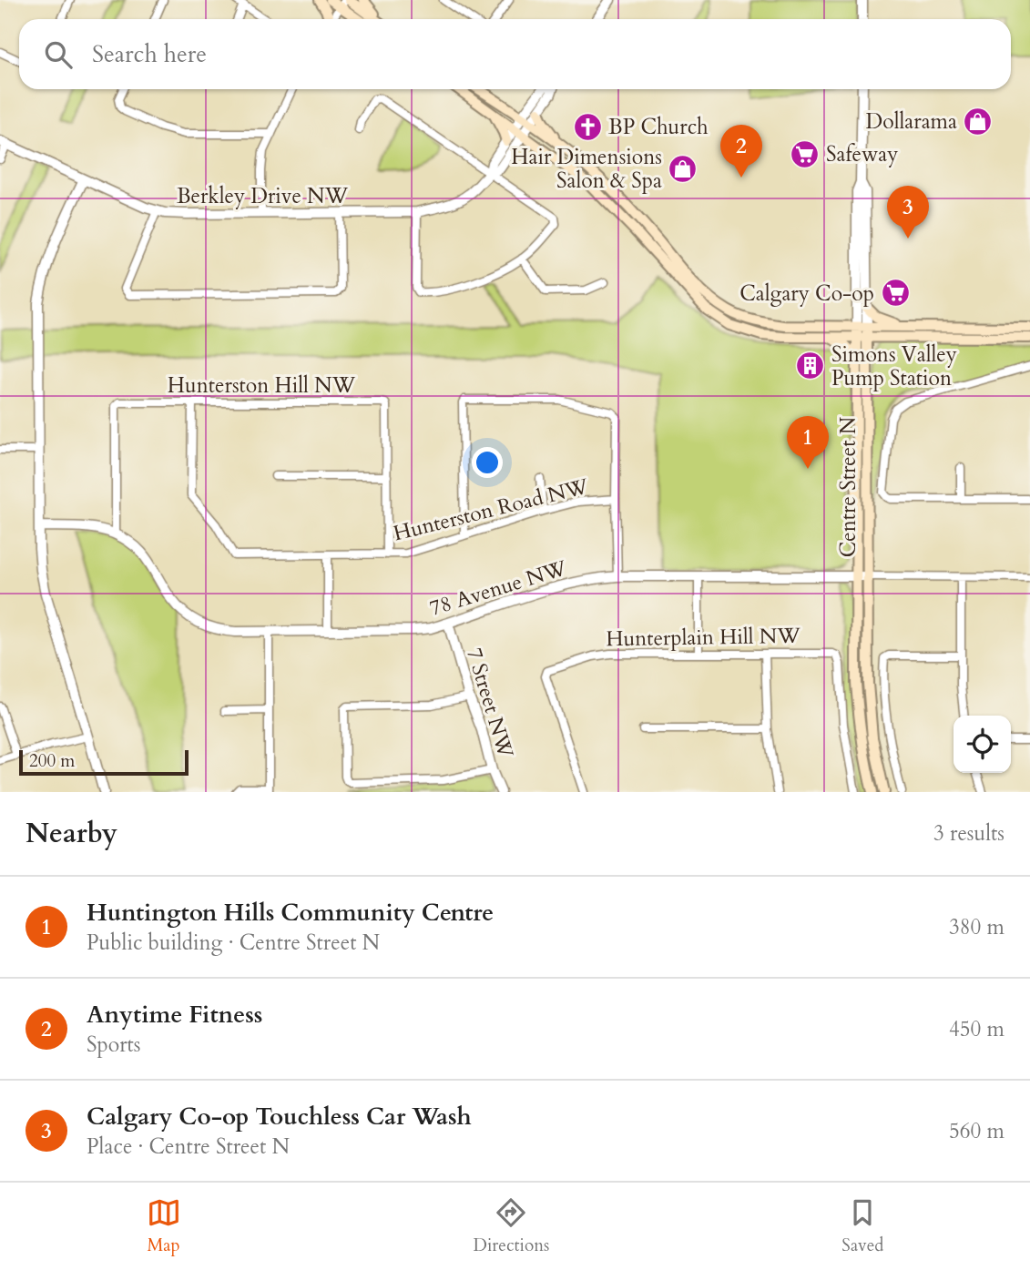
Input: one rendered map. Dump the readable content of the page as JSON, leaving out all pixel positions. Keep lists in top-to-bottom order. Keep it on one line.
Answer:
{"streets":{"main road":["Centre Street N"],"street":["Berkley Drive NW","Hunterston Hill NW","Hunterston Road NW","78 Avenue NW","Hunterplain Hill NW","7 Street NW"]},"crossings":[["Hunterston Hill NW","Hunterston Road NW"],["Hunterston Hill NW","78 Avenue NW"],["Centre Street N","78 Avenue NW"],["78 Avenue NW","7 Street NW"]],"places":{"shop":["Dollarama","Hair Dimensions Salon & Spa"],"church":["BP Church"],"supermarket":["Safeway","Calgary Co-op"],"building":["Simons Valley Pump Station"]},"scale_bar":"200 m","page":{"search":"Search here","pins":["2","3","1"],"scale":"200 m","heading":["Nearby","3 results"],"list":[{"mark":"1","name":"Huntington Hills Community Centre","note":"Public building · Centre Street N","value":"380 m"},{"mark":"2","name":"Anytime Fitness","note":"Sports","value":"450 m"},{"mark":"3","name":"Calgary Co-op Touchless Car Wash","note":"Place · Centre Street N","value":"560 m"}],"nav":["Map","Directions","Saved"]}}
